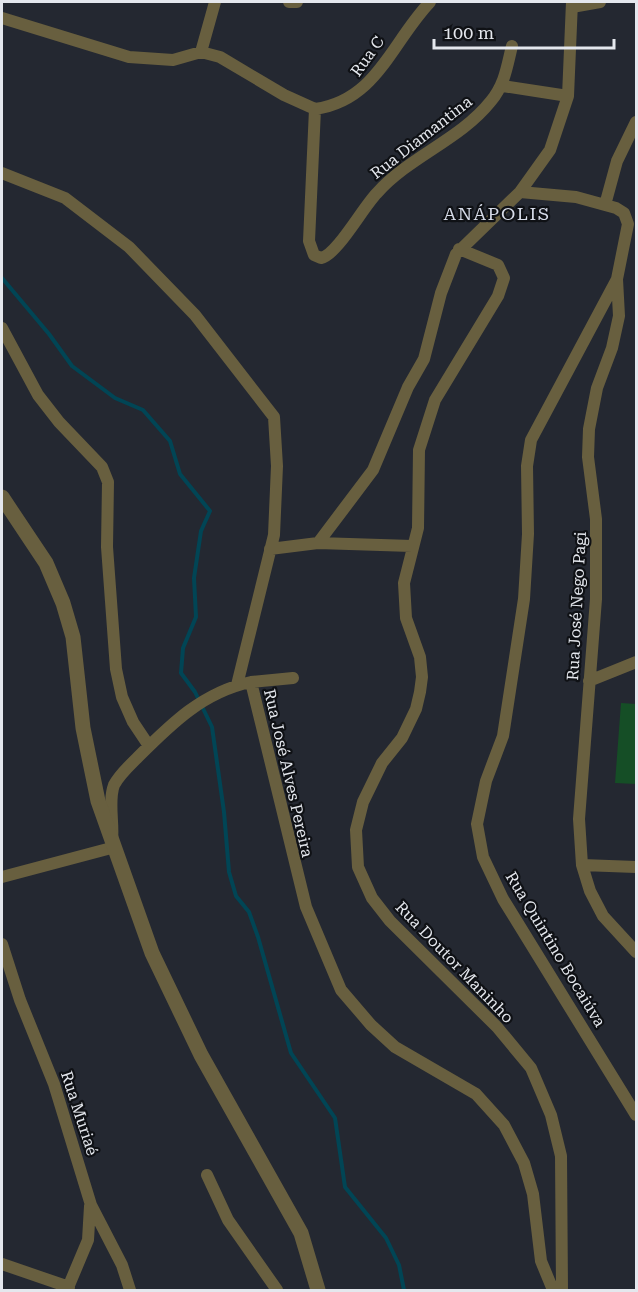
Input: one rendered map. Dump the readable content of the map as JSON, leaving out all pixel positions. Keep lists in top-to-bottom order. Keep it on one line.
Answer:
{"streets":{"street":["Rua C","Rua Diamantina","Rua José Nego Pagi","Rua José Alves Pereira","Rua Quintino Bocaiúva","Rua Doutor Maninho","Rua Muriaé"]},"crossings":[["Rua C","Rua Diamantina"],["Rua José Nego Pagi","Rua Quintino Bocaiúva"]],"districts":["ANÁPOLIS"],"scale_bar":"100 m"}
